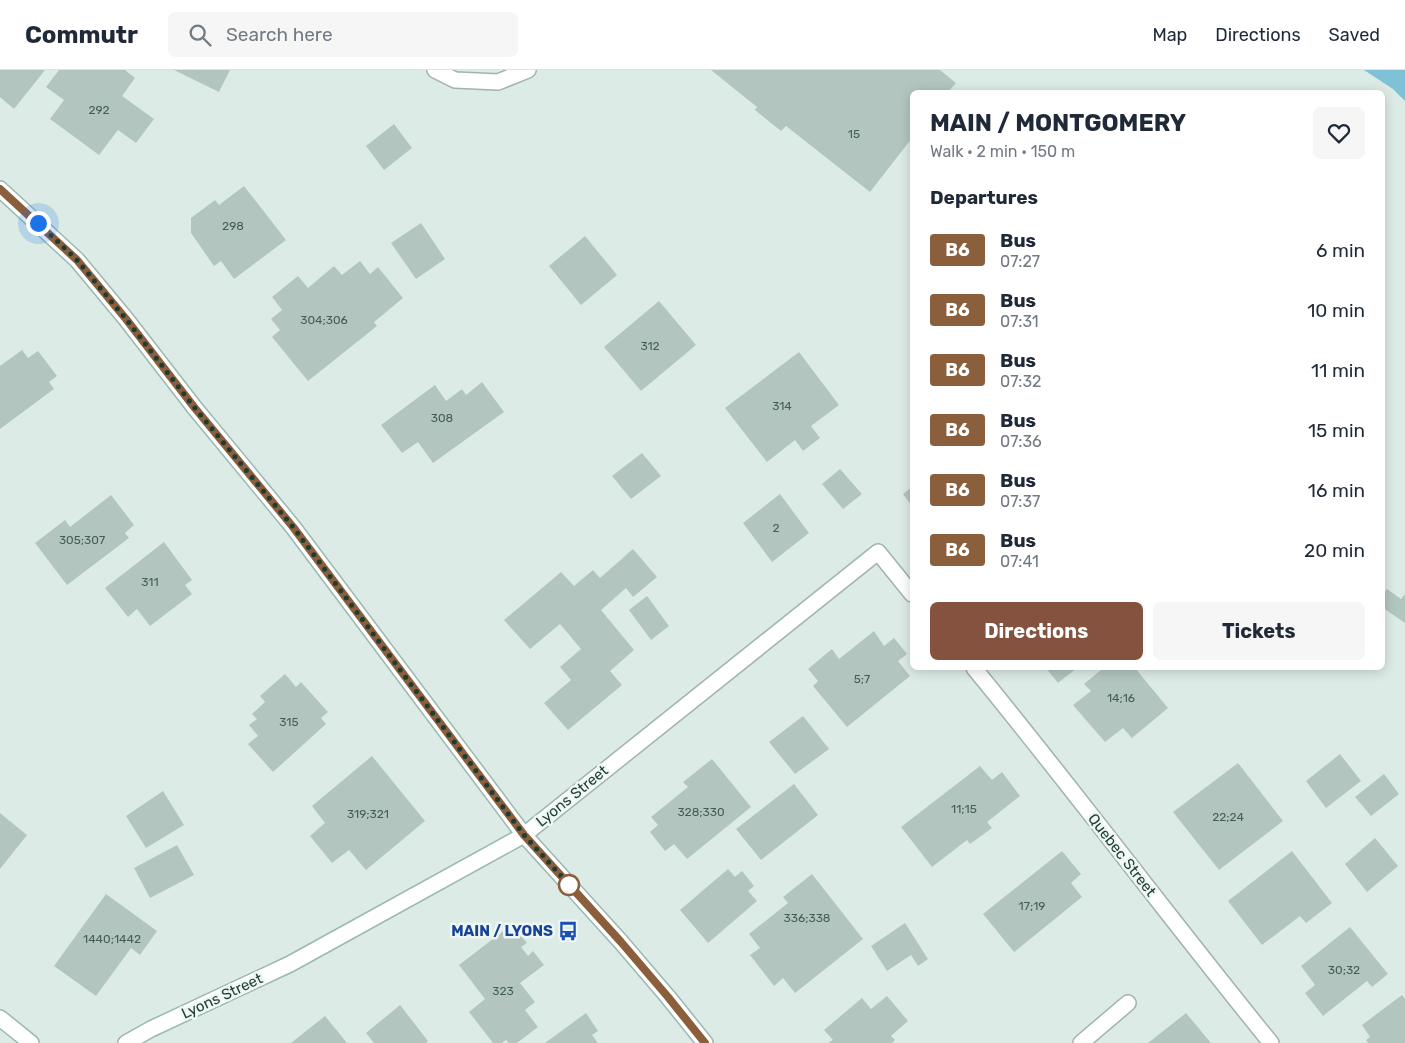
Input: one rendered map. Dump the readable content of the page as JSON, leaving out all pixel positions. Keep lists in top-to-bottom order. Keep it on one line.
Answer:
{"streets":{"street":["Lyons Street","Quebec Street"]},"places":{"bus stop":["MAIN / LYONS"]},"lines":["bus line B6"],"house_numbers":["292","15","298","304;306","312","314","308","2","305;307","311","5;7","14;16","315","11;15","328;330","319;321","22;24","17;19","336;338","1440;1442","30;32","323"],"page":{"header":"Commutr","search":"Search here","nav":["Map","Directions","Saved"],"heading":[["MAIN / MONTGOMERY","Walk · 2 min · 150 m"],"Departures"],"list":[{"mark":"B6","name":"Bus","note":"07:27","value":"6 min"},{"mark":"B6","name":"Bus","note":"07:31","value":"10 min"},{"mark":"B6","name":"Bus","note":"07:32","value":"11 min"},{"mark":"B6","name":"Bus","note":"07:36","value":"15 min"},{"mark":"B6","name":"Bus","note":"07:37","value":"16 min"},{"mark":"B6","name":"Bus","note":"07:41","value":"20 min"}],"buttons":["Directions","Tickets"]}}
